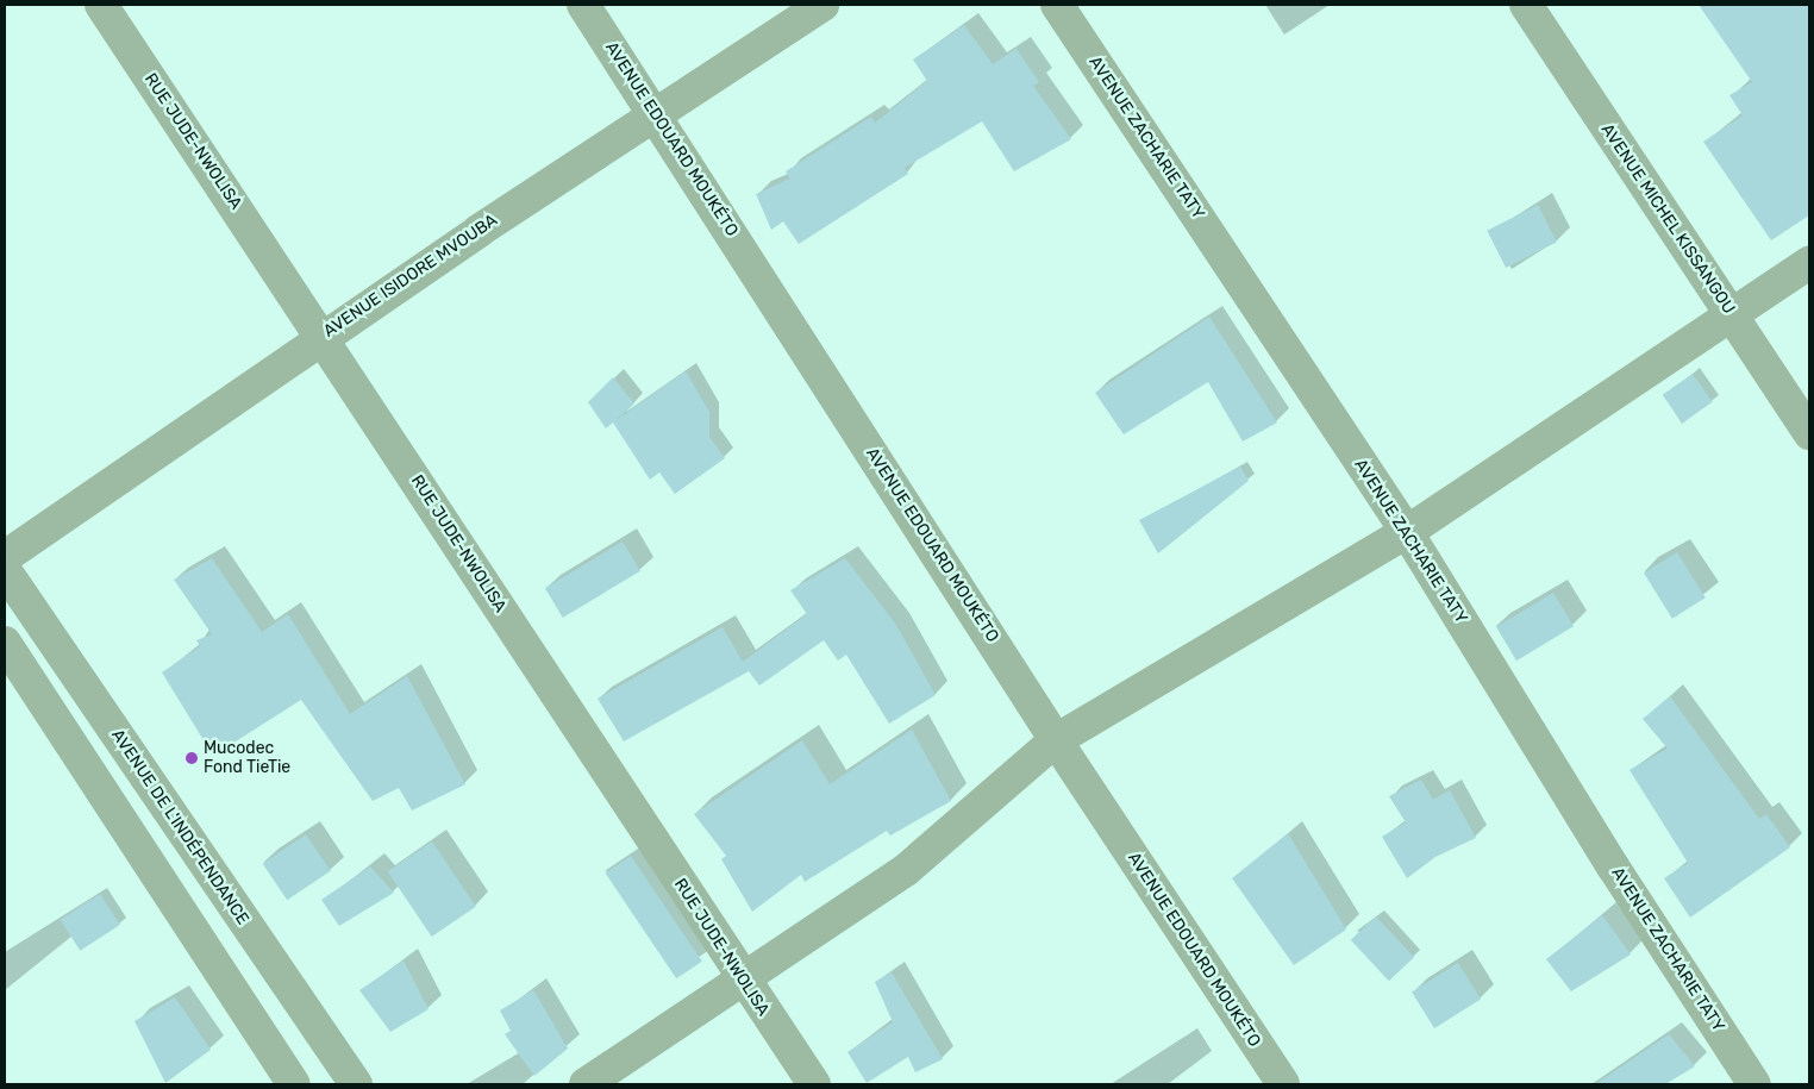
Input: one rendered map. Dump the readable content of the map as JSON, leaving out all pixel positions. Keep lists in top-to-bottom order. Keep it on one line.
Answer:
{"streets":{"street":["AVENUE ZACHARIE TATY","AVENUE EDOUARD MOUKÉTO","RUE JUDE-NWOLISA","AVENUE MICHEL KISSANGOU","AVENUE ISIDORE MVOUBA","AVENUE DE L'INDÉPENDANCE"]},"crossings":[["AVENUE EDOUARD MOUKÉTO","AVENUE ISIDORE MVOUBA"],["RUE JUDE-NWOLISA","AVENUE ISIDORE MVOUBA"]],"places":["Mucodec Fond TieTie"]}
